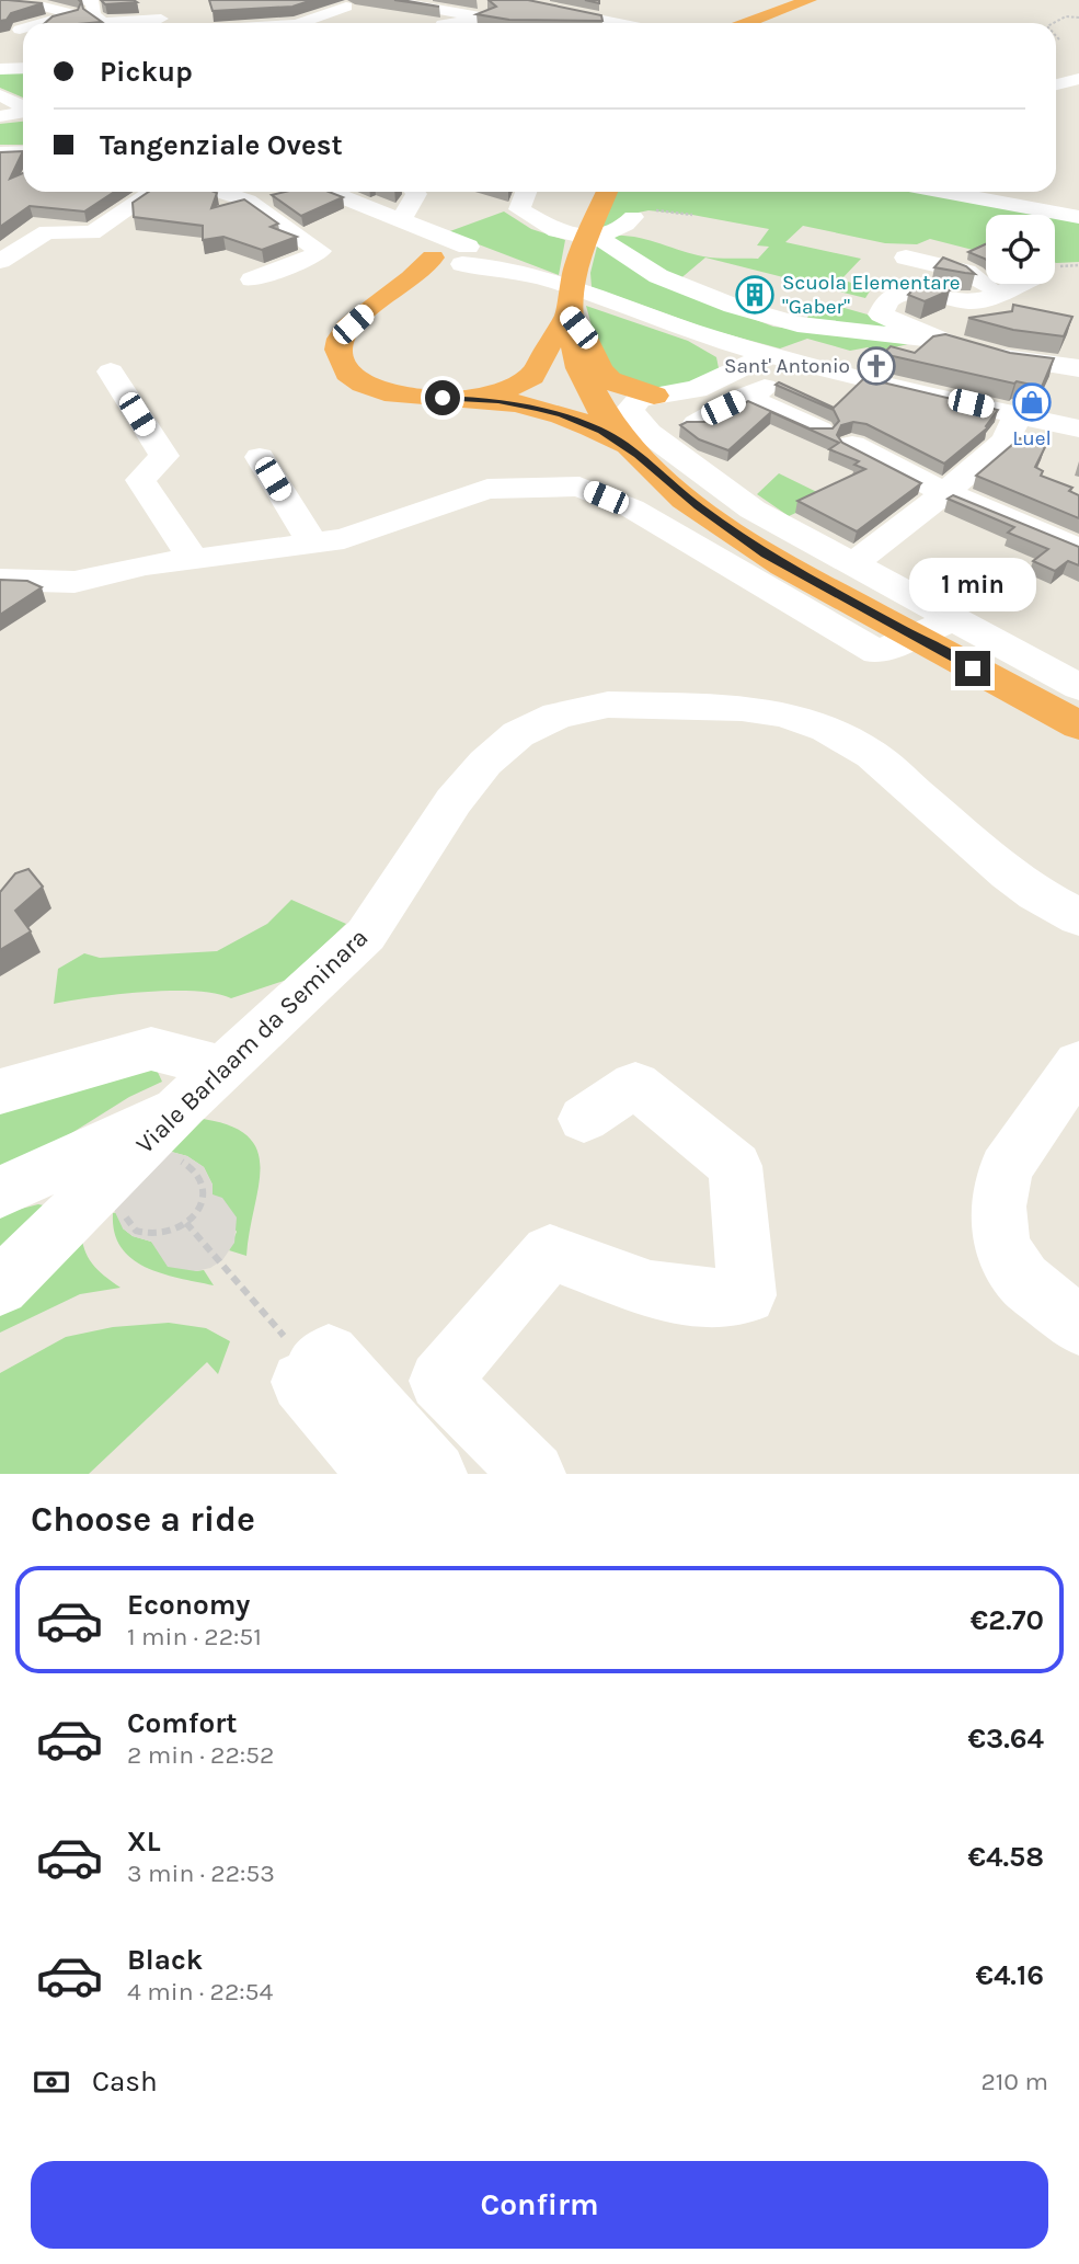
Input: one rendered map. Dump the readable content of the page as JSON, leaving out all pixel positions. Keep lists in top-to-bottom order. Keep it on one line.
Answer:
{"streets":{"street":["Viale Barlaam da Seminara"]},"places":{"building":["Scuola Elementare \"Gaber\""],"church":["Sant' Antonio"],"shop":["Luel"]},"page":{"banner":["Pickup","Tangenziale Ovest"],"bubble":"1 min","heading":"Choose a ride","list":[{"name":"Economy","note":"1 min · 22:51","value":"€2.70"},{"name":"Comfort","note":"2 min · 22:52","value":"€3.64"},{"name":"XL","note":"3 min · 22:53","value":"€4.58"},{"name":"Black","note":"4 min · 22:54","value":"€4.16"}],"pay":["Cash","210 m"],"buttons":"Confirm"}}
